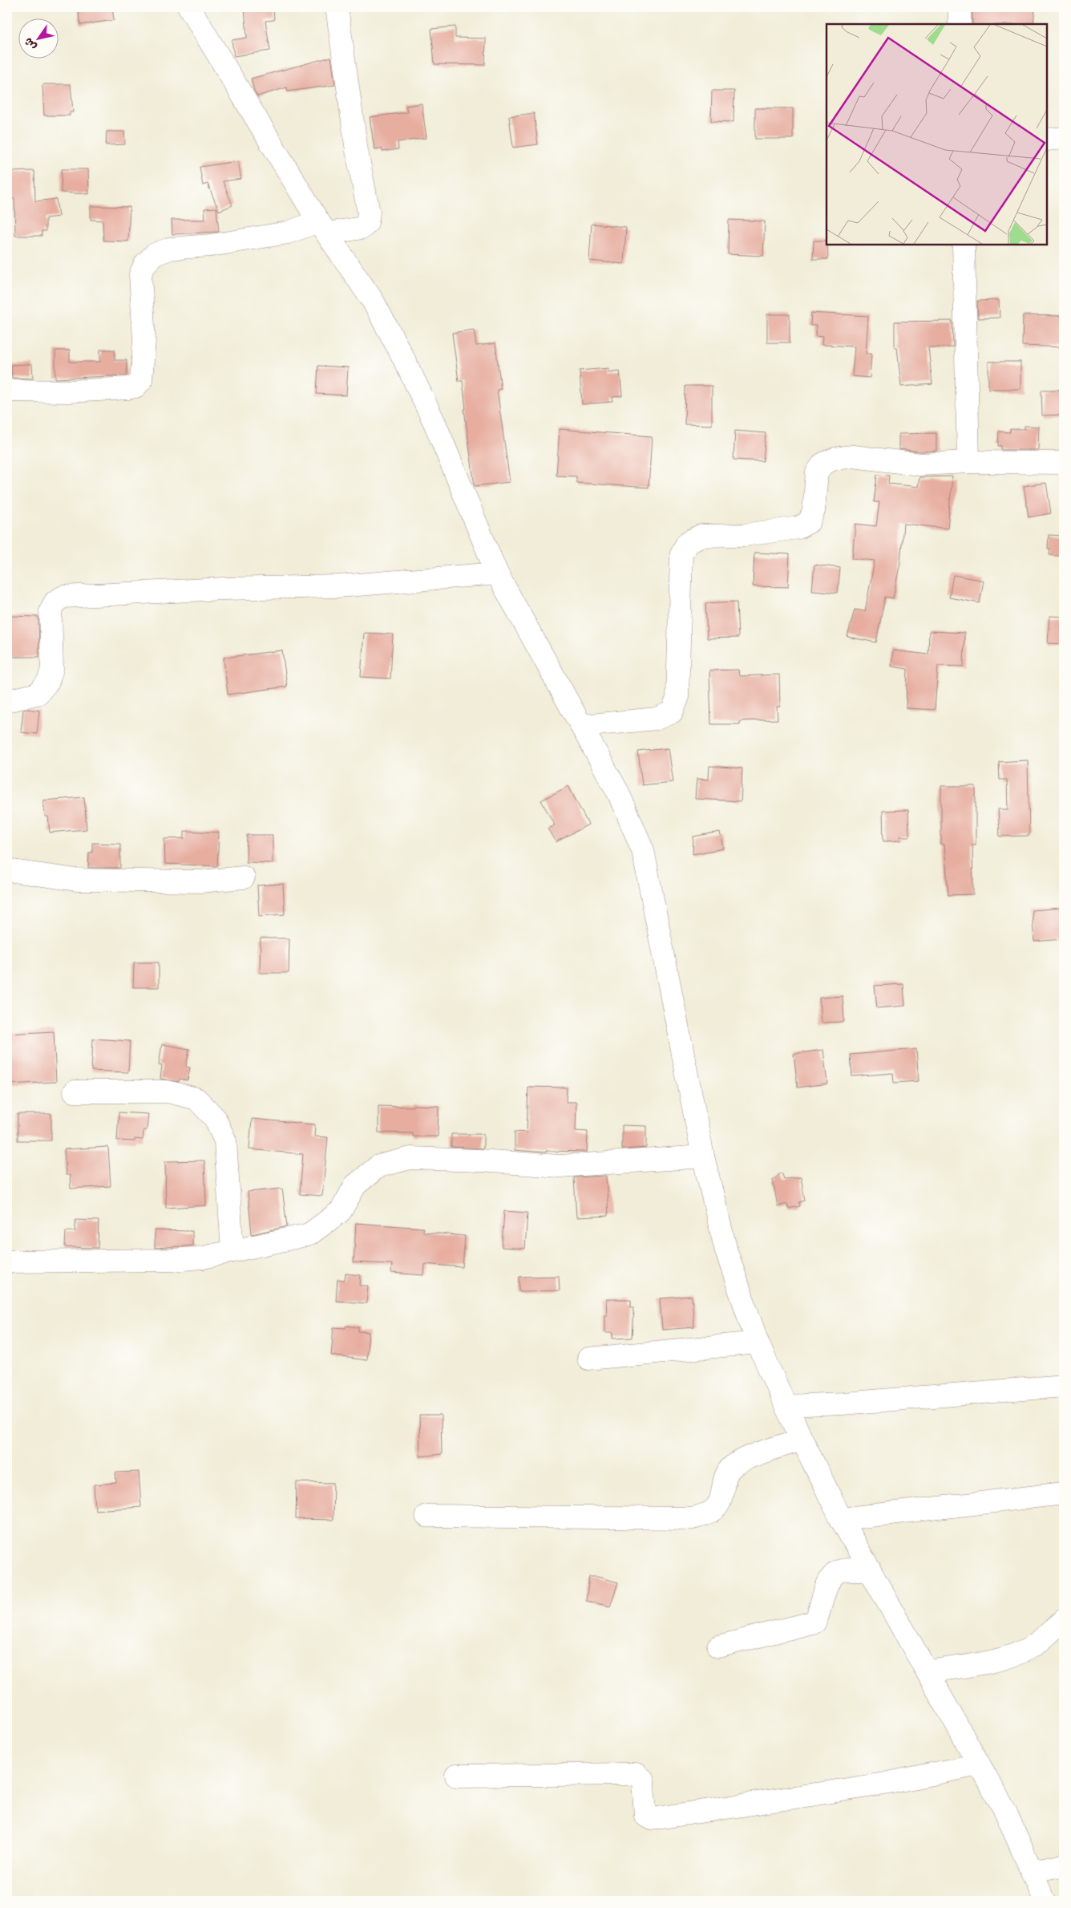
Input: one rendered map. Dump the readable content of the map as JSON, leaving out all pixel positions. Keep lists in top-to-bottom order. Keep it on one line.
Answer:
{"north":"bottom left"}
